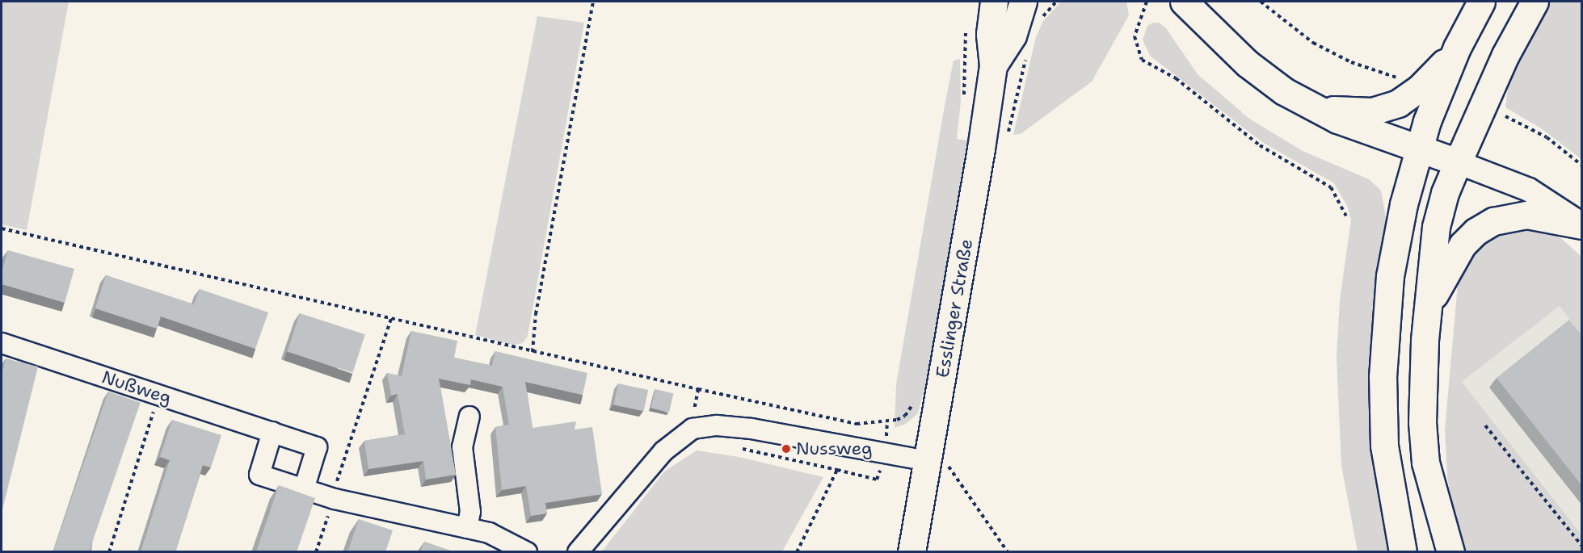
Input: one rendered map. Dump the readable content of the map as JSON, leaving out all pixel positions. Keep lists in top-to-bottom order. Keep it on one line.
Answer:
{"streets":{"main road":["Esslinger Straße"],"street":["Nußweg"]},"places":["Nussweg"]}
